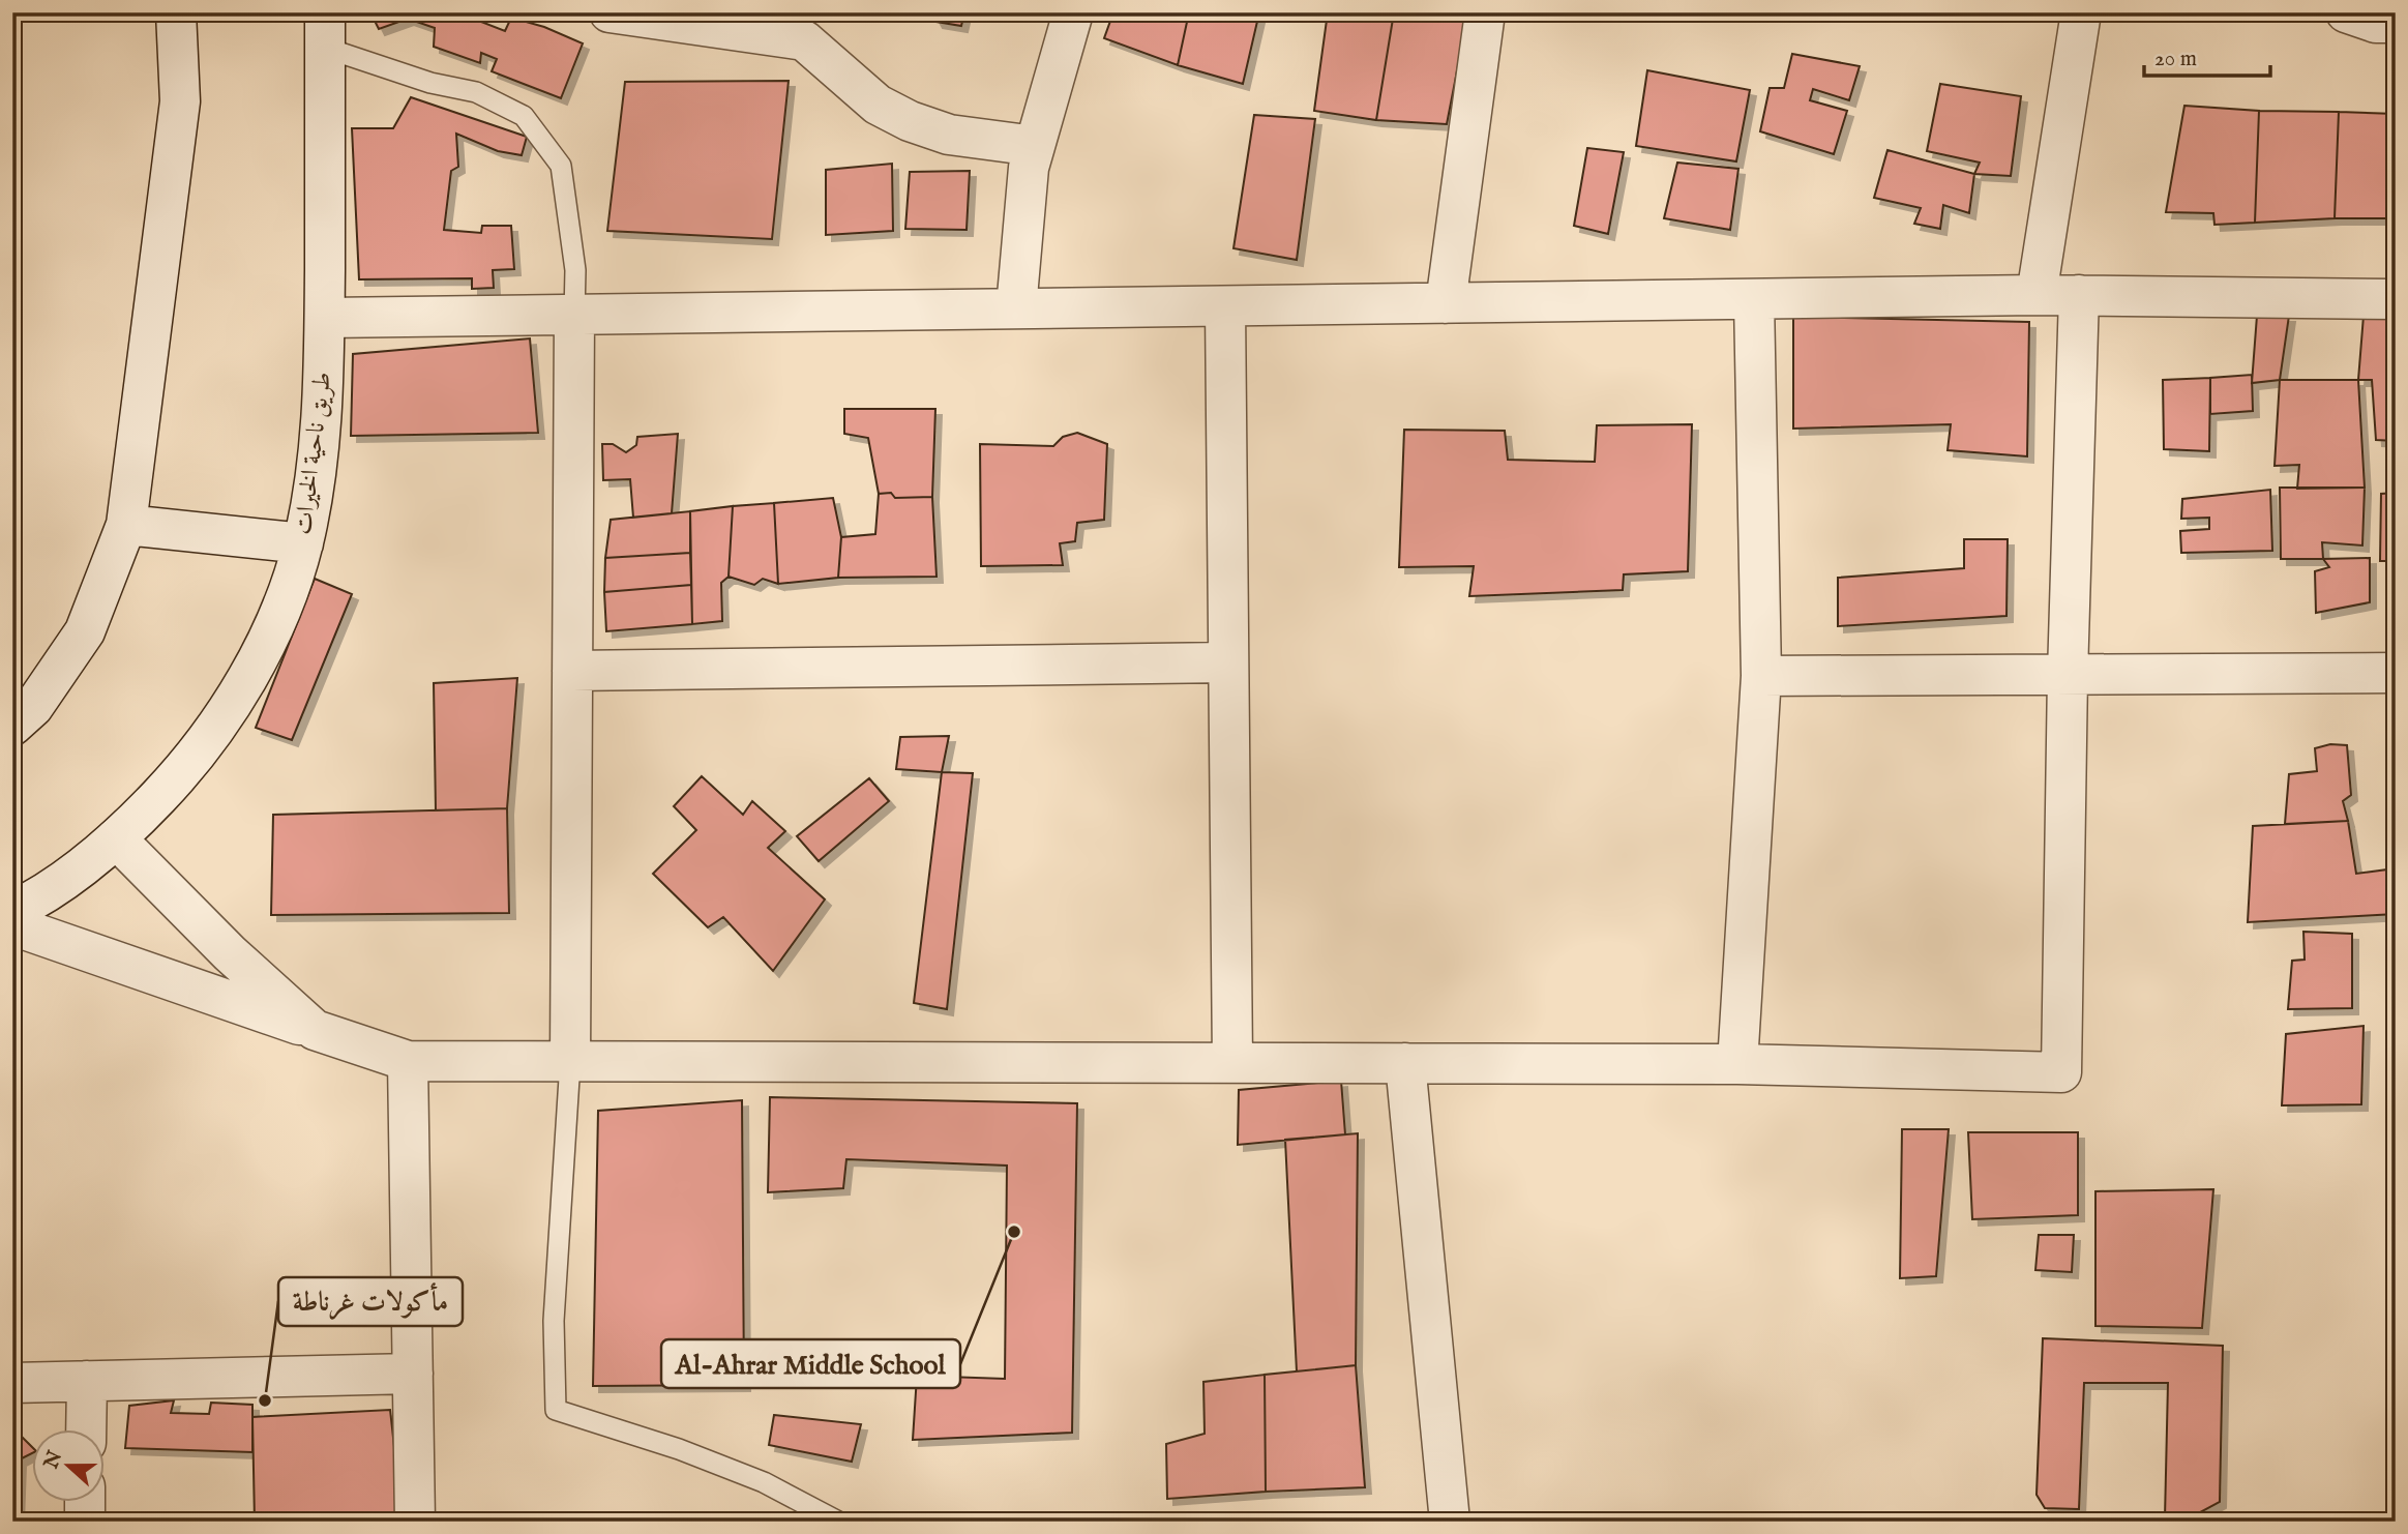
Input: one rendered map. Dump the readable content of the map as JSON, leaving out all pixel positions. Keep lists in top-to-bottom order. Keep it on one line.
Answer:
{"streets":{"street":["طريق ناحية الخيرات"]},"places":["Al-Ahrar Middle School","مأكولات غرناطة"],"scale_bar":"20 m","north":"left"}
